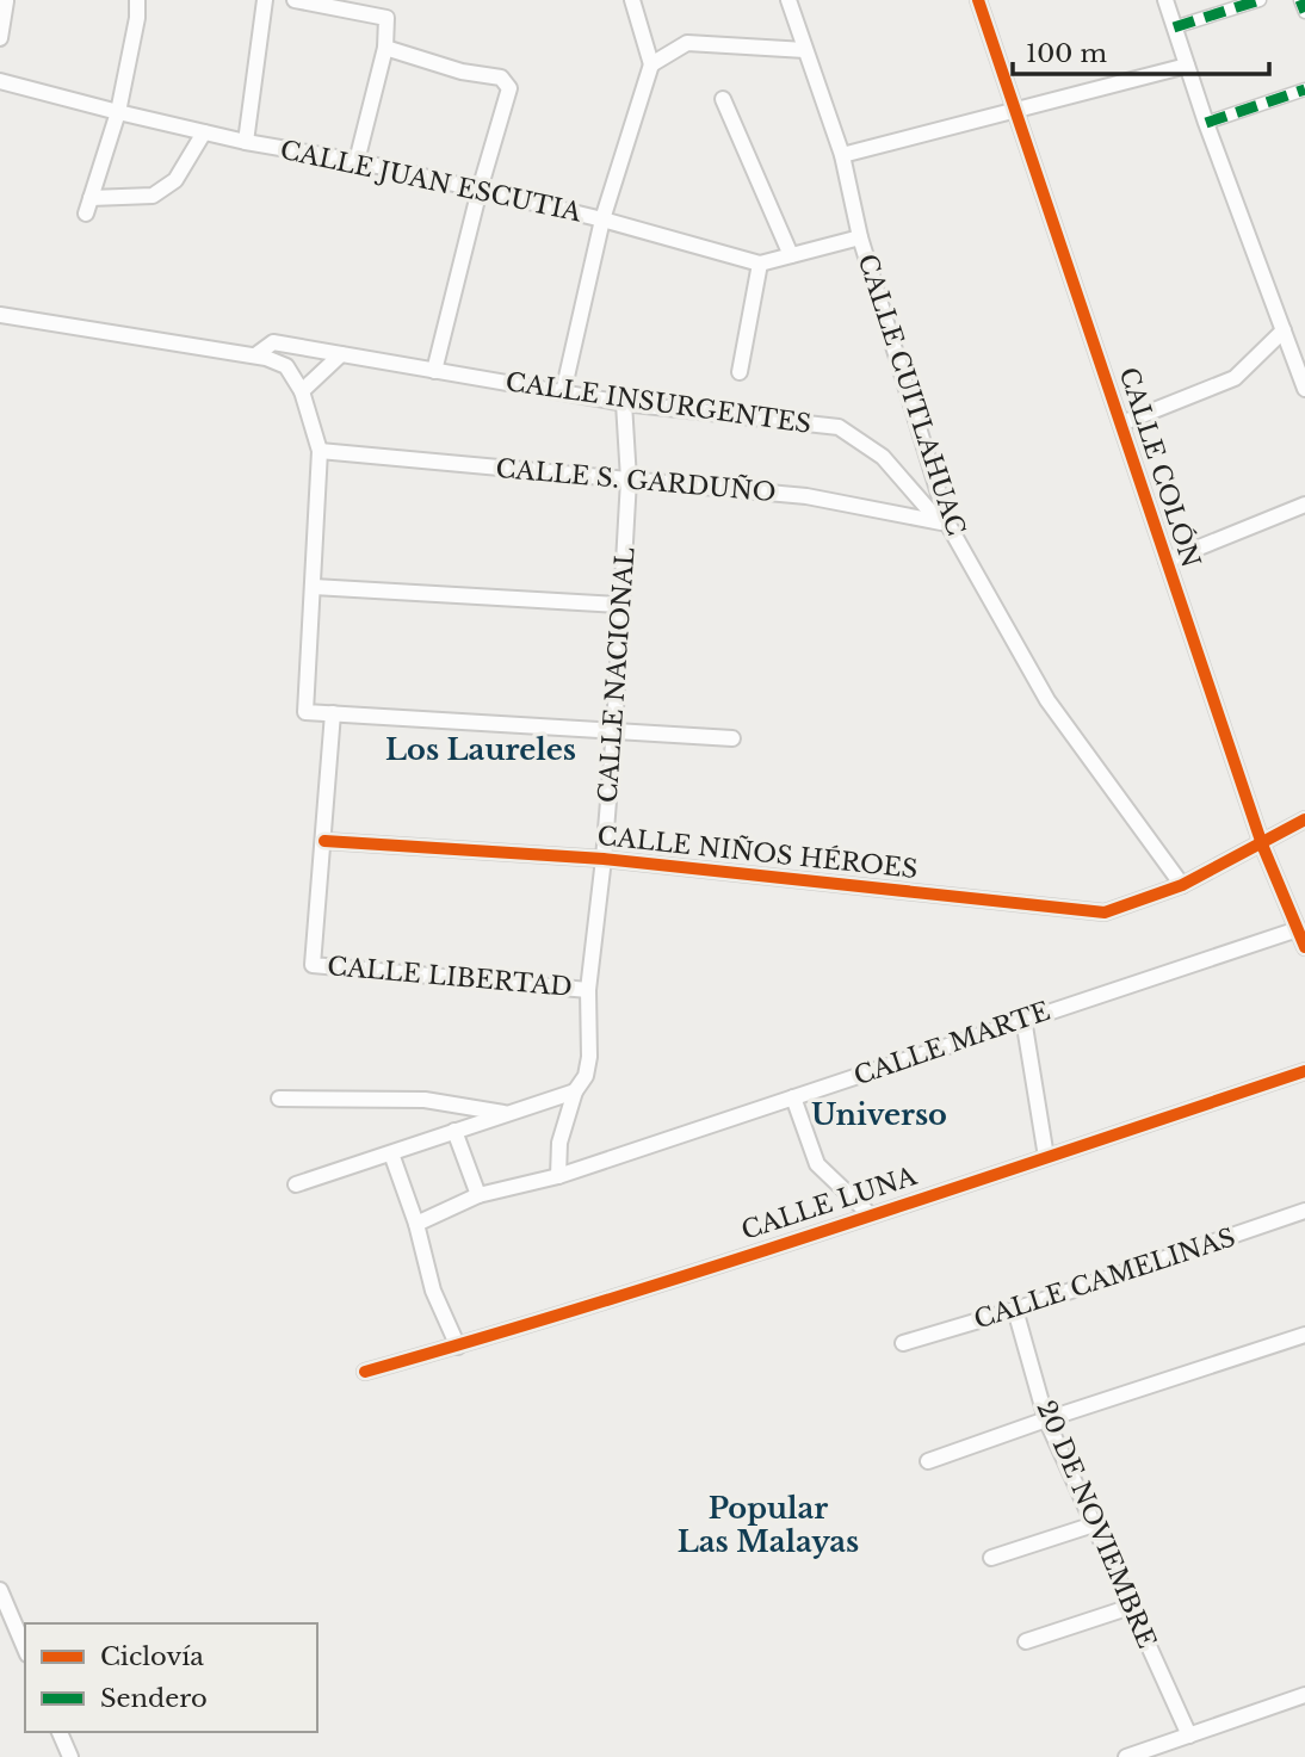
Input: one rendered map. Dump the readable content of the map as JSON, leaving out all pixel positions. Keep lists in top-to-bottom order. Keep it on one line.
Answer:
{"streets":{"street":["CALLE JUAN ESCUTIA","CALLE CUITLAHUAC","CALLE INSURGENTES","CALLE COLÓN","CALLE S. GARDUÑO","CALLE NACIONAL","CALLE NIÑOS HÉROES","CALLE LIBERTAD","CALLE MARTE","CALLE LUNA","CALLE CAMELINAS","20 DE NOVIEMBRE"]},"crossings":[["CALLE CUITLAHUAC","CALLE INSURGENTES"],["CALLE CUITLAHUAC","CALLE S. GARDUÑO"],["CALLE CUITLAHUAC","CALLE NIÑOS HÉROES"],["CALLE INSURGENTES","CALLE S. GARDUÑO"],["CALLE INSURGENTES","CALLE NACIONAL"],["CALLE COLÓN","CALLE NIÑOS HÉROES"],["CALLE COLÓN","CALLE MARTE"],["CALLE S. GARDUÑO","CALLE NACIONAL"],["CALLE NACIONAL","CALLE NIÑOS HÉROES"],["CALLE NACIONAL","CALLE LIBERTAD"],["CALLE NACIONAL","CALLE MARTE"],["CALLE NIÑOS HÉROES","CALLE LIBERTAD"],["CALLE CAMELINAS","20 DE NOVIEMBRE"]],"districts":["Los Laureles","Universo","Popular Las Malayas"],"legend":["Ciclovía","Sendero"],"scale_bar":"100 m"}
